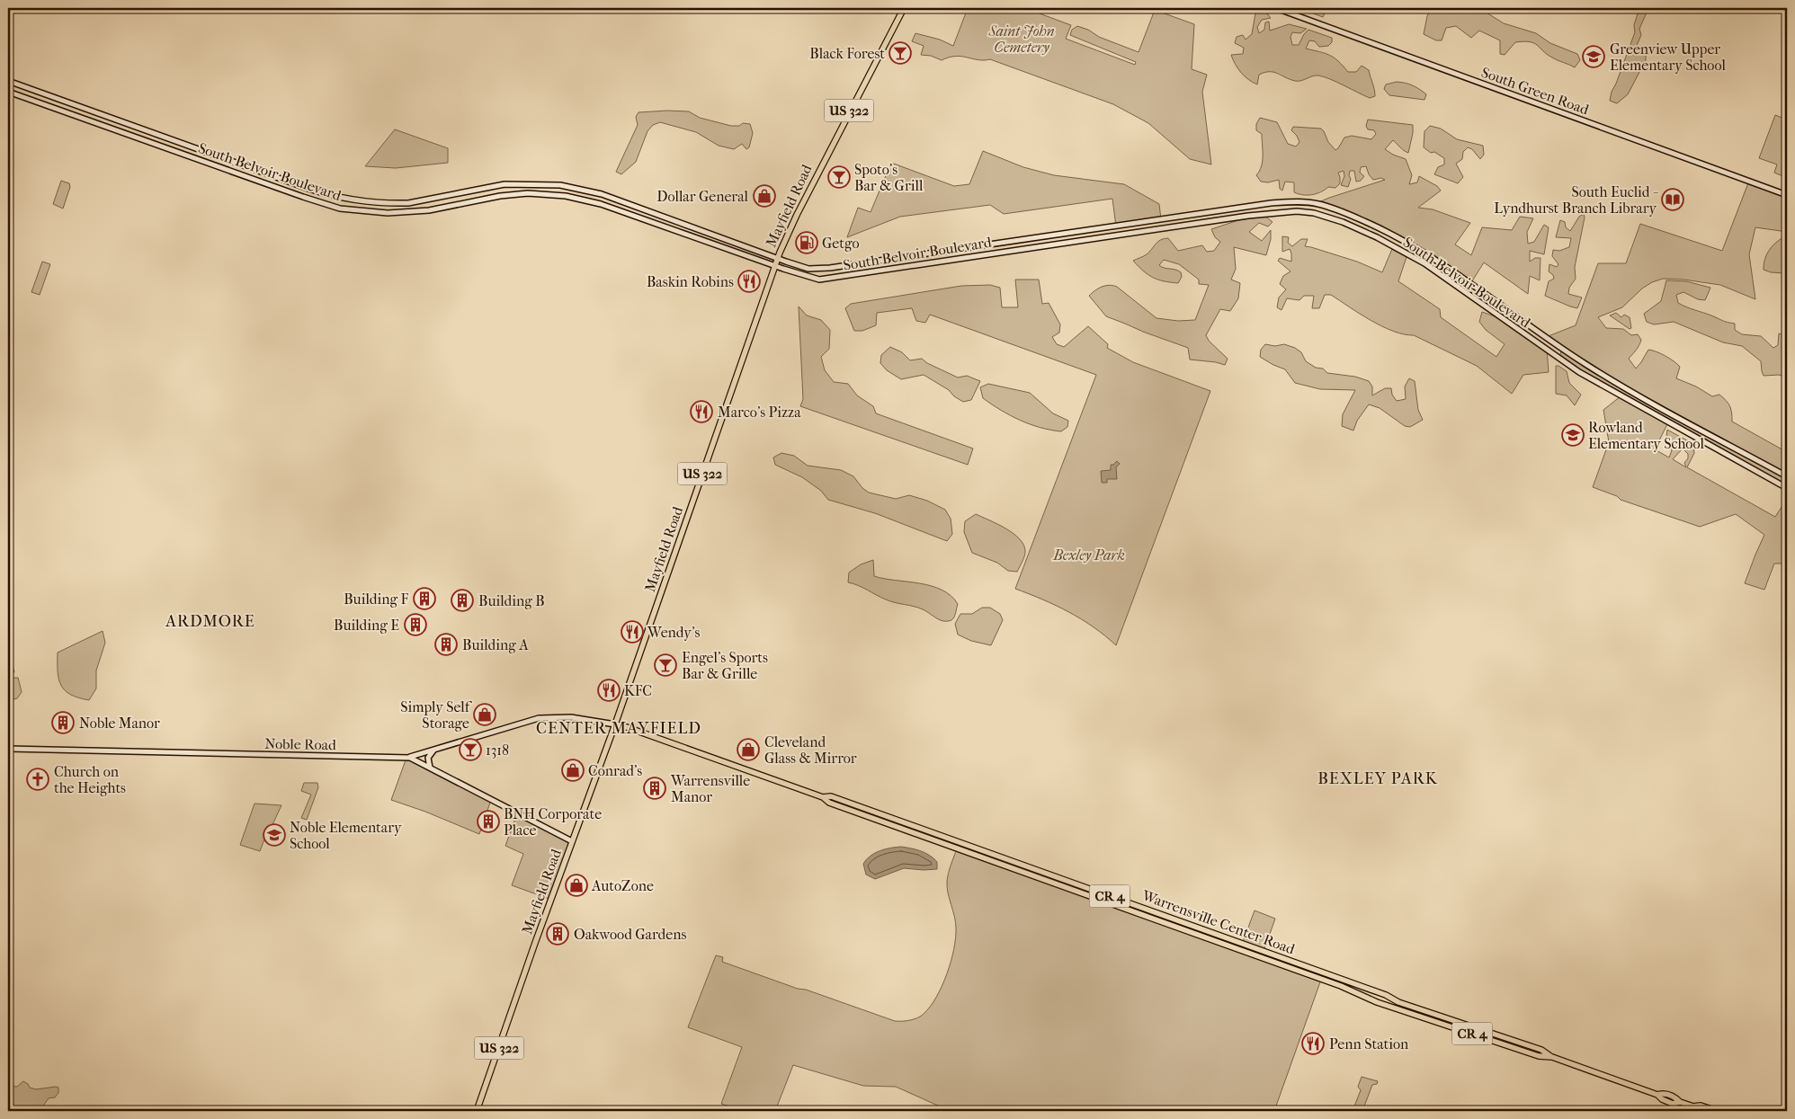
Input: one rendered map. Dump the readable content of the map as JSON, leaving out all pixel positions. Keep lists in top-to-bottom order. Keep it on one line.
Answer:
{"streets":{"main road":["US 322","Mayfield Road","CR 4","Warrensville Center Road"],"street":["South Green Road","South Belvoir Boulevard","Noble Road"]},"crossings":[["South Belvoir Boulevard","Mayfield Road"],["Mayfield Road","Noble Road"],["Mayfield Road","Warrensville Center Road"],["Noble Road","Warrensville Center Road"]],"districts":["ARDMORE","CENTER MAYFIELD","BEXLEY PARK"],"parks":["Saint John Cemetery","Bexley Park"],"places":{"bar":["Black Forest","Spoto’s Bar & Grill","Engel's Sports Bar & Grille","1318"],"school or university":["Greenview Upper Elementary School","Rowland Elementary School","Noble Elementary School"],"shop":["Dollar General","Simply Self Storage","Cleveland Glass & Mirror","Conrad's","AutoZone"],"library":["South Euclid - Lyndhurst Branch Library"],"fuel station":["Getgo"],"restaurant":["Baskin Robins","Marco's Pizza","Wendy's","KFC","Penn Station"],"building":["Building F","Building B","Building E","Building A","Noble Manor","Warrensville Manor","BNH Corporate Place","Oakwood Gardens"],"church":["Church on the Heights"]}}
